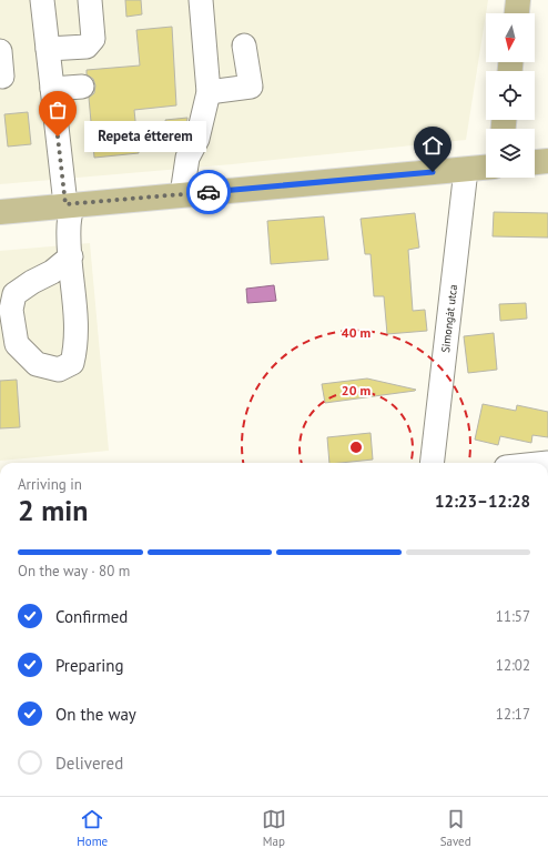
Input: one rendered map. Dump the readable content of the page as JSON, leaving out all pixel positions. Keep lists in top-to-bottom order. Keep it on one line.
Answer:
{"streets":{"street":["Simongát utca"]},"places":["Repeta étterem"],"north":"bottom","page":{"bubble":"Repeta étterem","heading":["2 min","Arriving in","12:23–12:28"],"bar":"On the way · 80 m","list":[["Confirmed","11:57"],["Preparing","12:02"],["On the way","12:17"],"Delivered"],"tabs":["Home","Map","Saved"]},"rings":["40 m","20 m"]}
